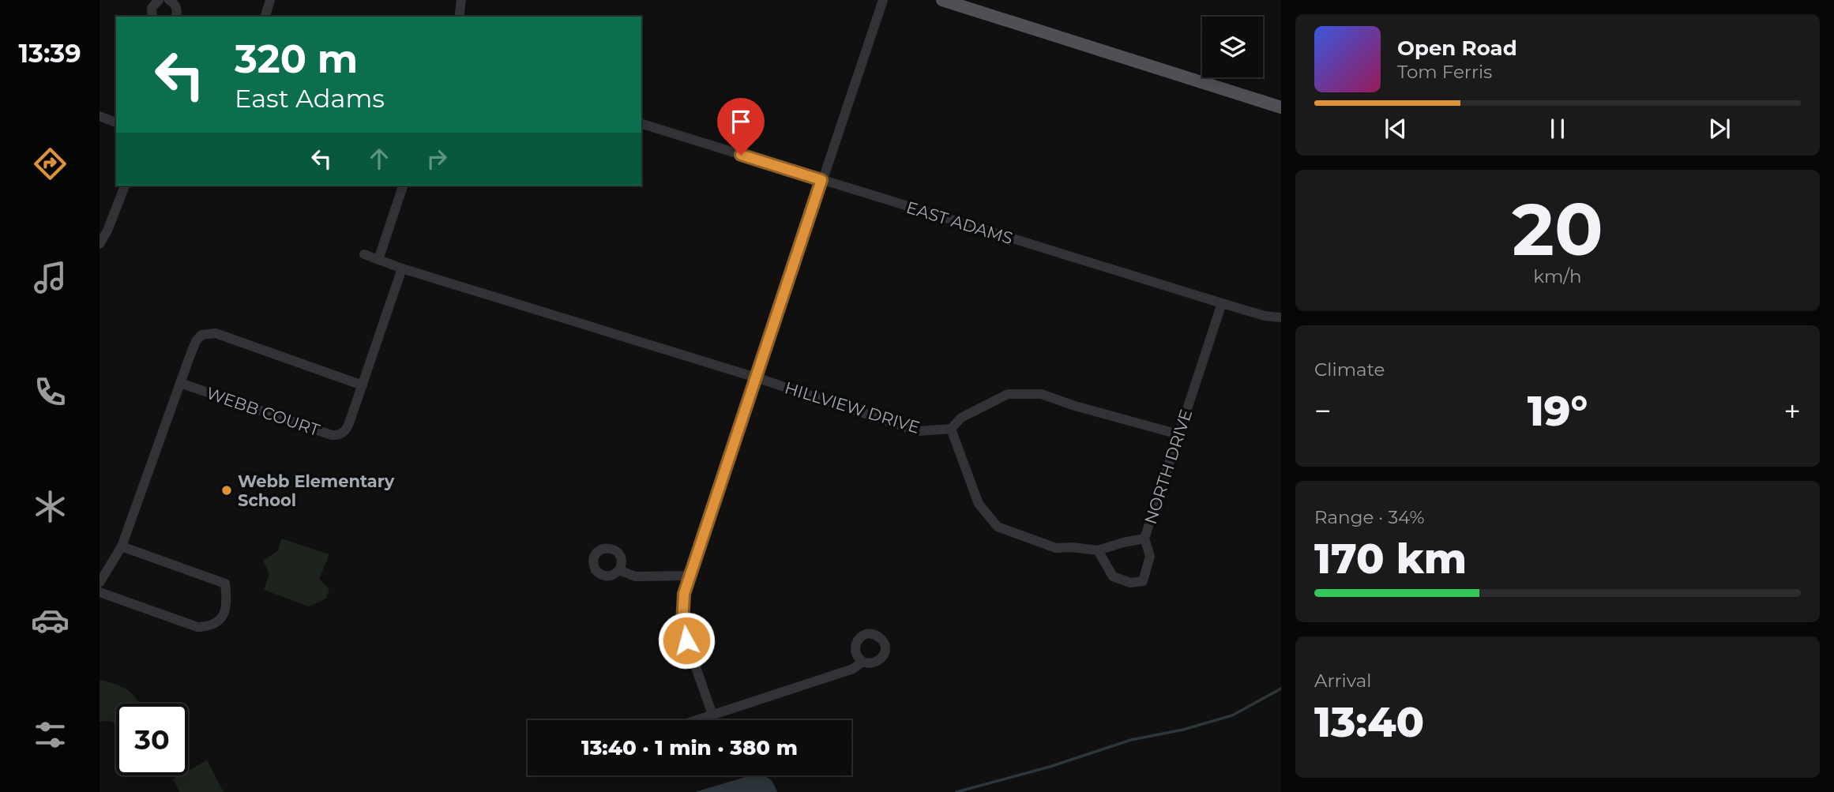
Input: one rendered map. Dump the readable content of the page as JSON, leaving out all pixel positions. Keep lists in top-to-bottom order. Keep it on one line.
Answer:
{"streets":{"street":["EAST ADAMS","HILLVIEW DRIVE","WEBB COURT","NORTH DRIVE"]},"crossings":[["EAST ADAMS","NORTH DRIVE"],["HILLVIEW DRIVE","WEBB COURT"],["HILLVIEW DRIVE","NORTH DRIVE"]],"places":["Webb Elementary School"],"page":{"tabs":"13:39","turn":["320 m","East Adams"],"song":["Open Road","Tom Ferris"],"tile":[["20","km/h"],"Climate",["Range · 34%","170 km"],["Arrival","13:40"]],"heat":["−","19°","+"],"limit":"30","trip":"13:40 · 1 min · 380 m"}}
